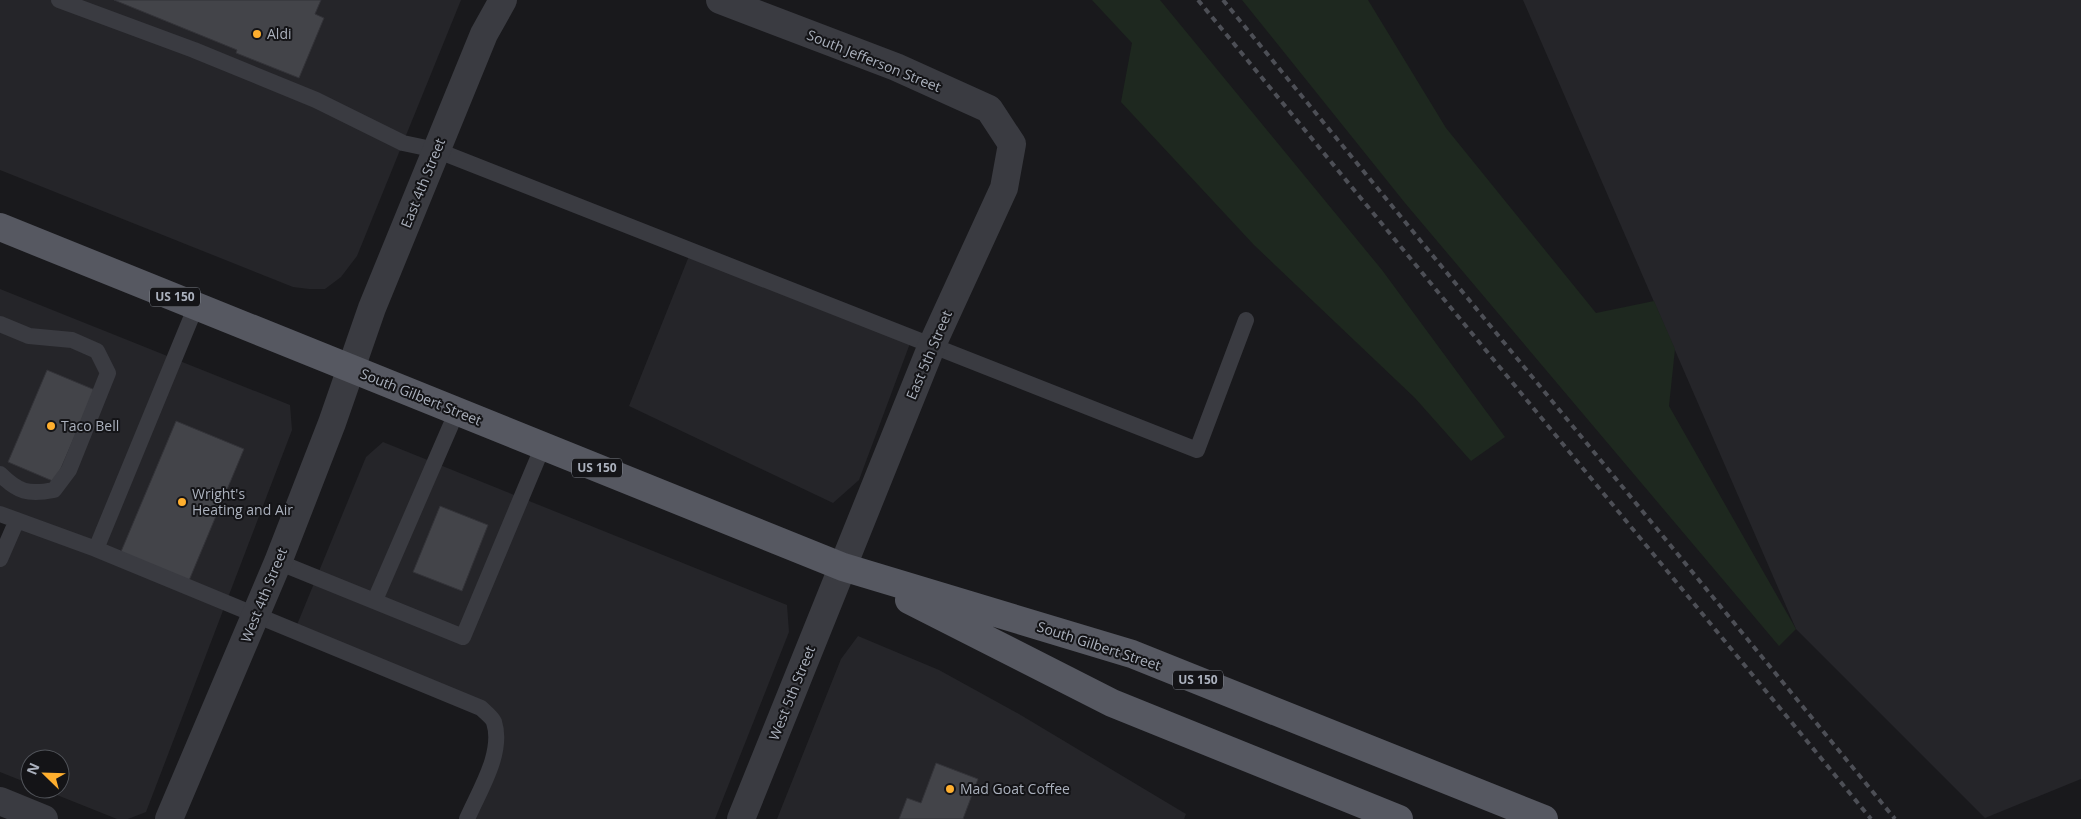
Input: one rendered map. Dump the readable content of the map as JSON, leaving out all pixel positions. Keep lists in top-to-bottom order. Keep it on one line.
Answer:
{"streets":{"main road":["US 150","South Gilbert Street"],"street":["South Jefferson Street","East 4th Street","East 5th Street","West 4th Street","West 5th Street"]},"crossings":[["South Jefferson Street","East 5th Street"],["East 4th Street","South Gilbert Street"],["East 4th Street","West 4th Street"],["East 5th Street","South Gilbert Street"],["East 5th Street","West 5th Street"],["South Gilbert Street","West 4th Street"],["South Gilbert Street","West 5th Street"]],"places":["Aldi","Taco Bell","Wright's Heating and Air","Mad Goat Coffee"],"north":"top left"}
